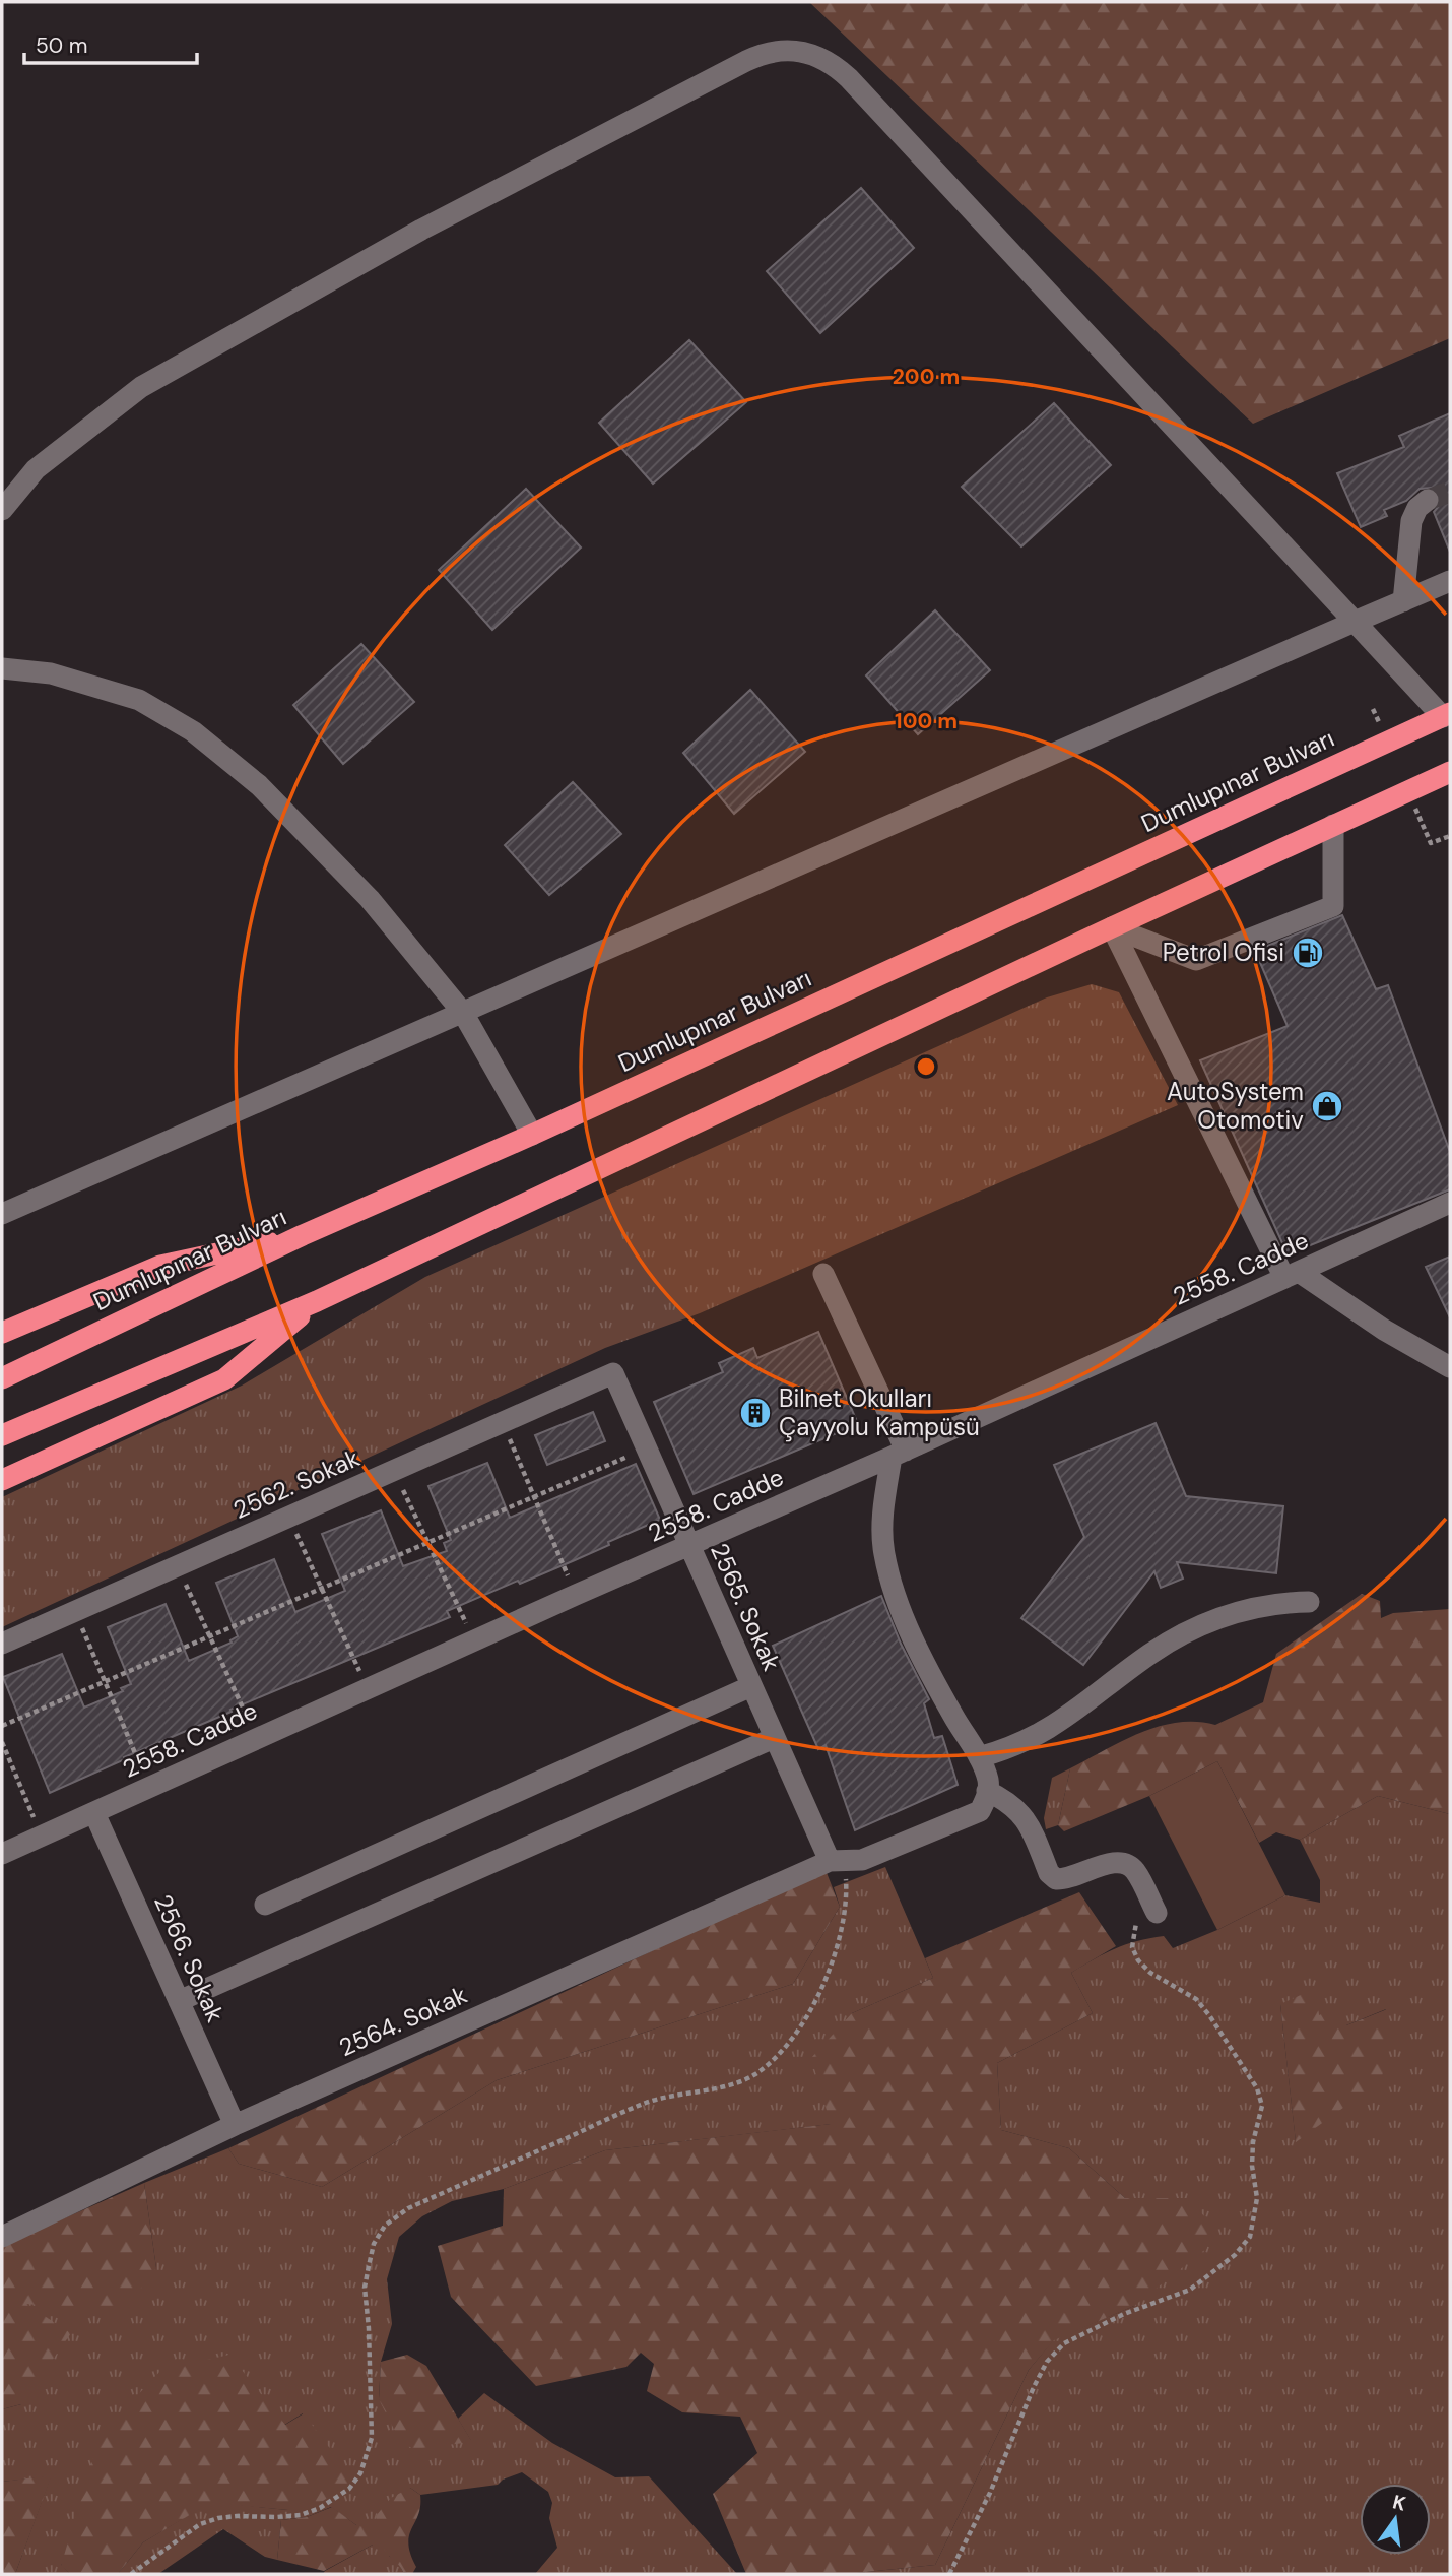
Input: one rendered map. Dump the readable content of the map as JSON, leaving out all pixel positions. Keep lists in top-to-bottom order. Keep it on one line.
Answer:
{"streets":{"highway":["Dumlupınar Bulvarı"],"street":["2558. Cadde","2562. Sokak","2565. Sokak","2566. Sokak","2564. Sokak"]},"crossings":[["2558. Cadde","2565. Sokak"],["2558. Cadde","2566. Sokak"],["2562. Sokak","2565. Sokak"],["2565. Sokak","2564. Sokak"],["2566. Sokak","2564. Sokak"]],"places":{"fuel station":["Petrol Ofisi"],"shop":["AutoSystem Otomotiv"],"building":["Bilnet Okulları Çayyolu Kampüsü"]},"scale_bar":"50 m","north":"top","rings":["200 m","100 m"]}
